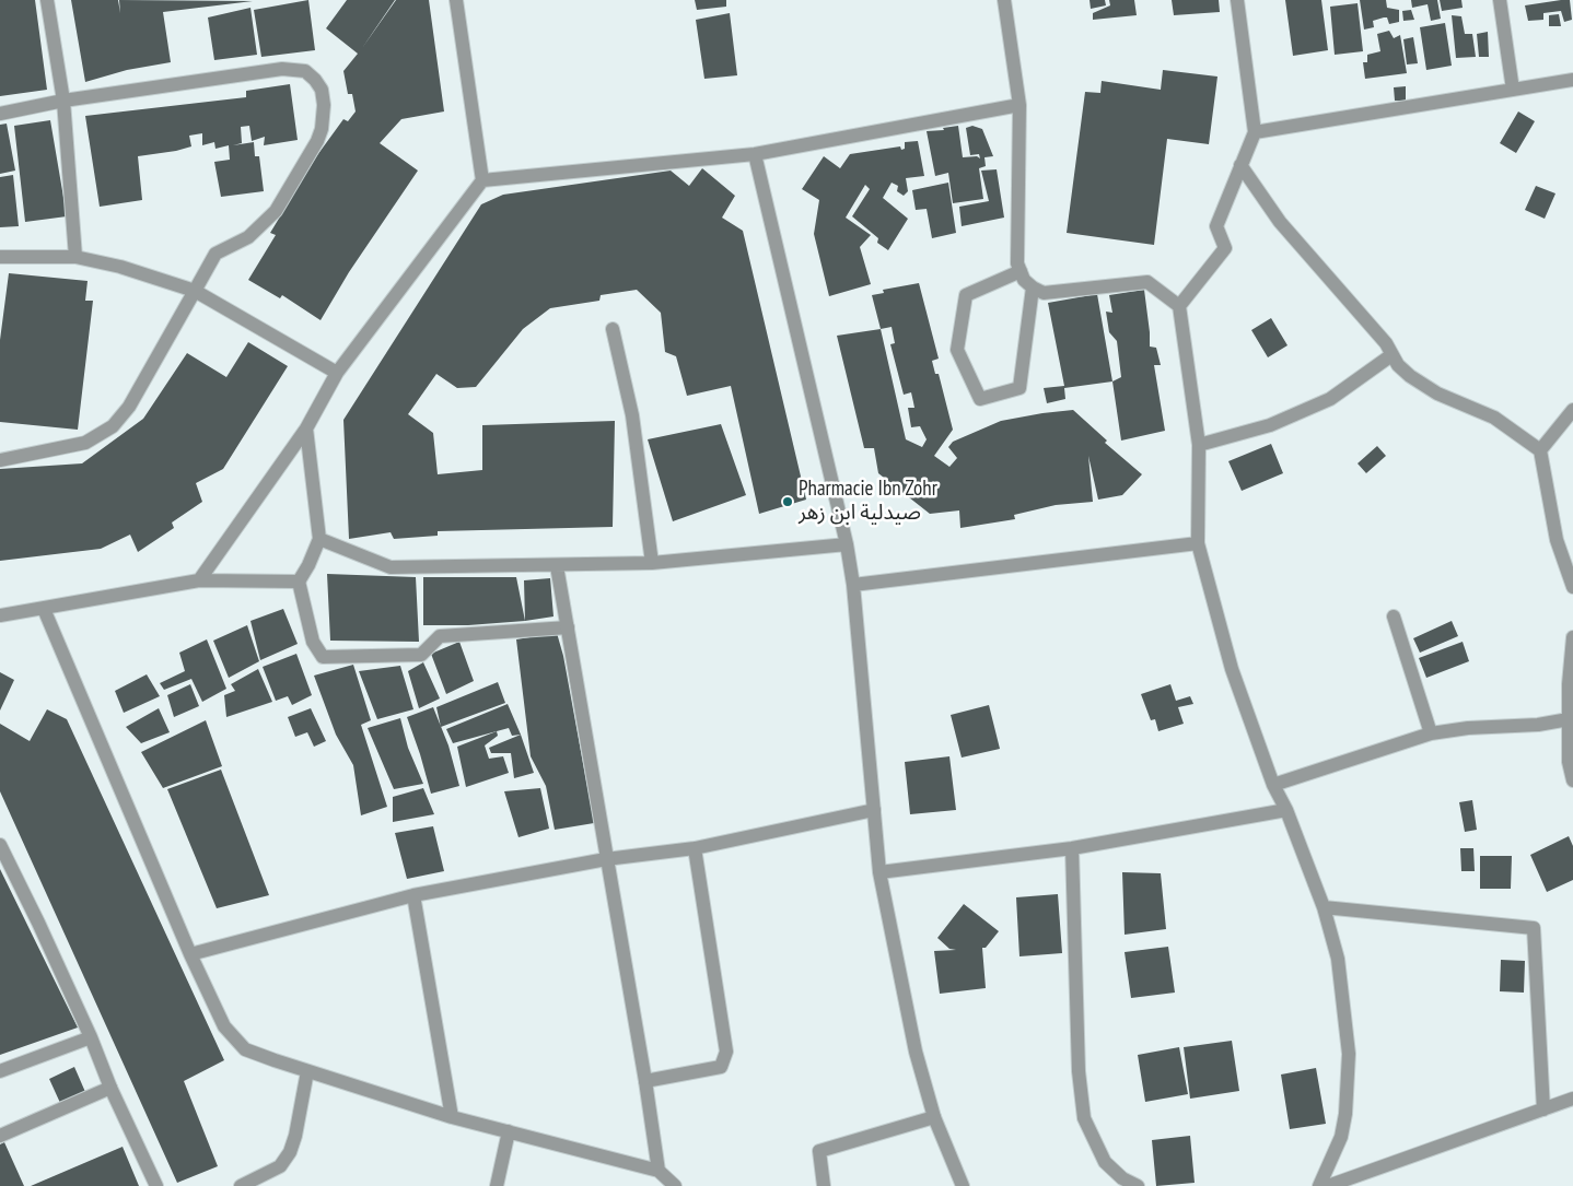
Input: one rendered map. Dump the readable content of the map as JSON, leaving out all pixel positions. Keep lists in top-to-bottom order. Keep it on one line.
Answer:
{"places":["Pharmacie Ibn Zohr صيدلية ابن زهر"]}
